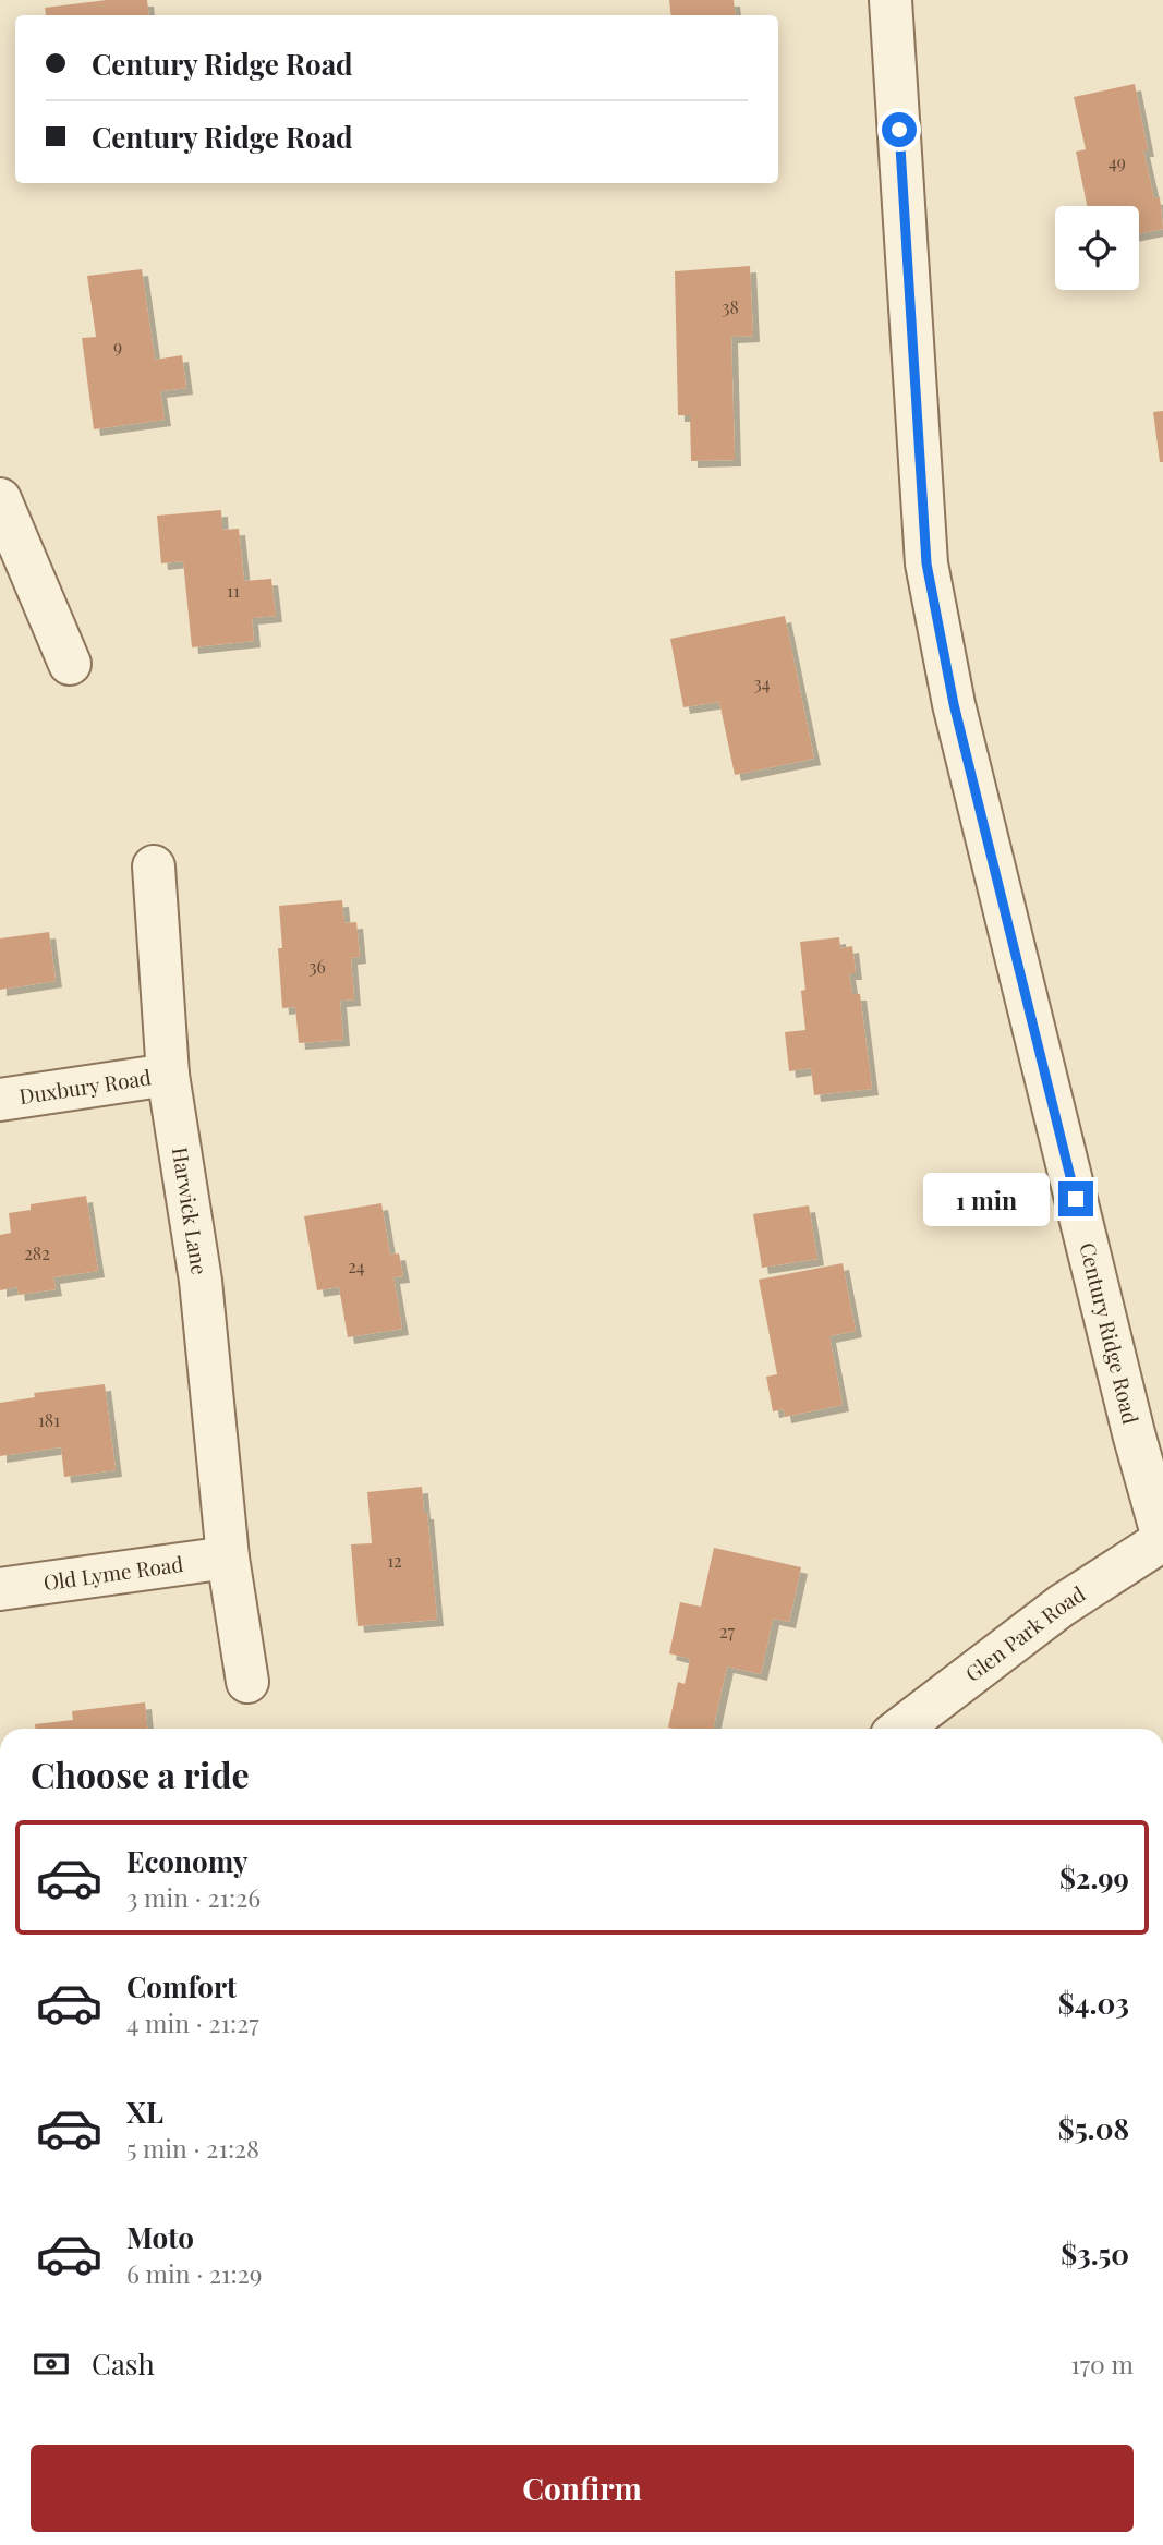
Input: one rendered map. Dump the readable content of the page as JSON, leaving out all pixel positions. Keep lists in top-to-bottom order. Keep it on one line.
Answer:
{"streets":{"street":["Duxbury Road","Harwick Lane","Century Ridge Road","Old Lyme Road","Glen Park Road"]},"crossings":[["Duxbury Road","Harwick Lane"],["Harwick Lane","Old Lyme Road"],["Century Ridge Road","Glen Park Road"]],"house_numbers":["49","38","9","11","34","36","282","24","181","12","27"],"page":{"banner":["Century Ridge Road","Century Ridge Road"],"bubble":"1 min","heading":"Choose a ride","list":[{"name":"Economy","note":"3 min · 21:26","value":"$2.99"},{"name":"Comfort","note":"4 min · 21:27","value":"$4.03"},{"name":"XL","note":"5 min · 21:28","value":"$5.08"},{"name":"Moto","note":"6 min · 21:29","value":"$3.50"}],"pay":["Cash","170 m"],"buttons":"Confirm"}}
